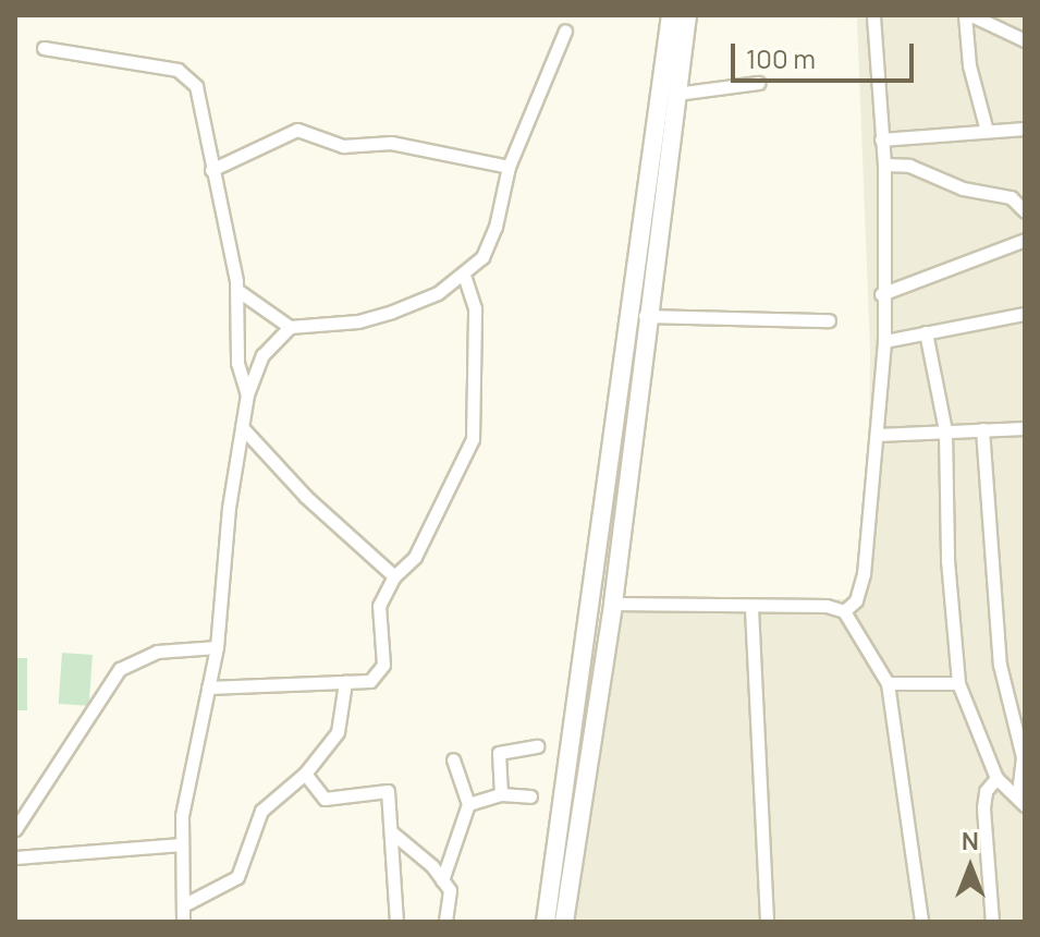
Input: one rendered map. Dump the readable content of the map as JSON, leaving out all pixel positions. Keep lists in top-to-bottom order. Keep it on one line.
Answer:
{"scale_bar":"100 m","north":"top"}
